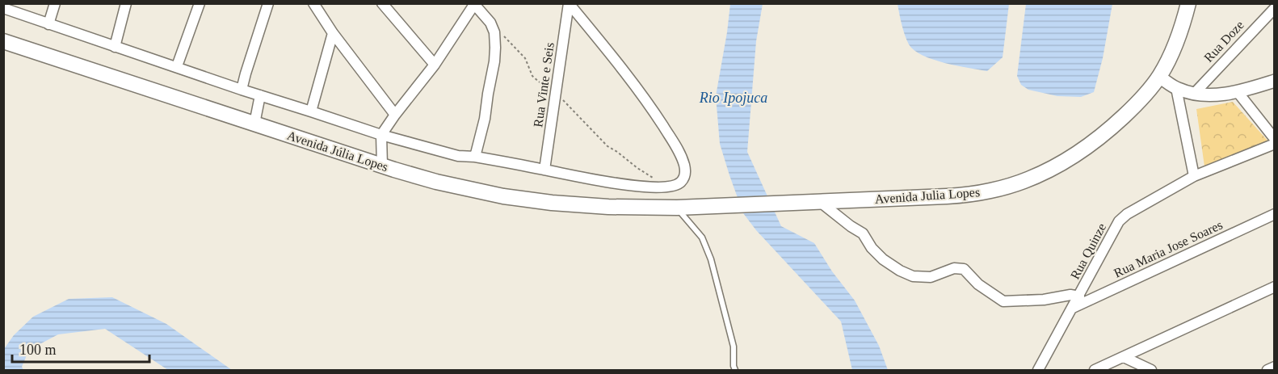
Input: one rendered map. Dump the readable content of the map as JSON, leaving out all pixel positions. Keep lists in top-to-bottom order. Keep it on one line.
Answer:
{"streets":{"main road":["Avenida Júlia Lopes","Avenida Julia Lopes"],"street":["Rua Doze","Rua Vinte e Seis","Rua Maria Jose Soares","Rua Quinze"]},"crossings":[["Avenida Júlia Lopes","Avenida Julia Lopes"],["Rua Maria Jose Soares","Rua Quinze"]],"water":["Rio Ipojuca"],"scale_bar":"100 m"}
